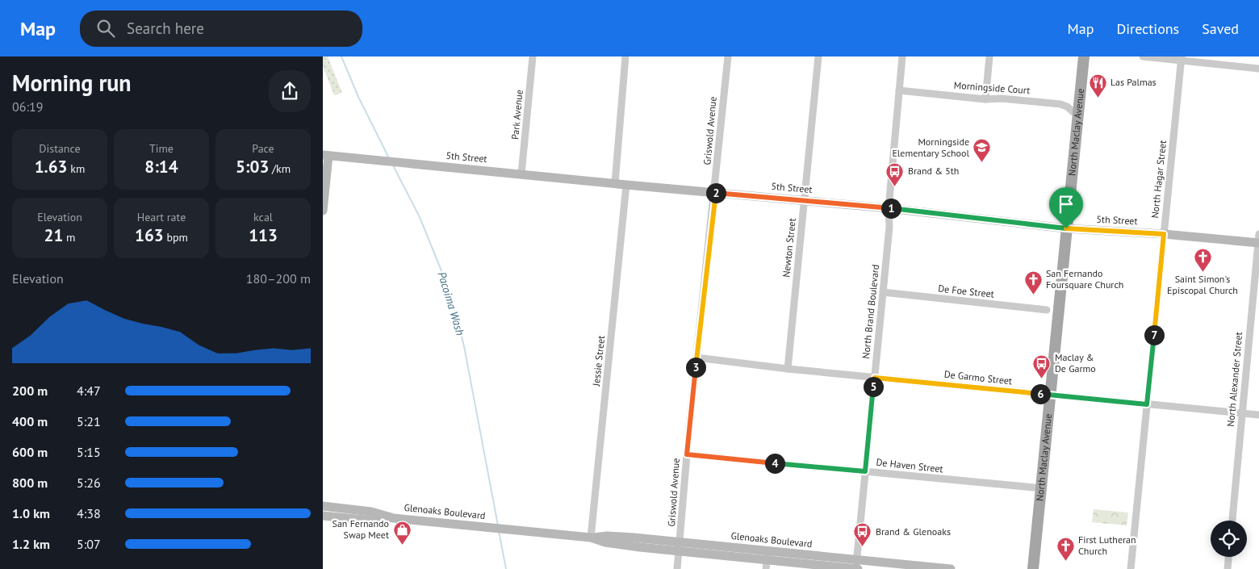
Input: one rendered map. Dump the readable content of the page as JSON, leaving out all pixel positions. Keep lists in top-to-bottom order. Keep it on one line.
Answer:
{"streets":{"main road":["North Maclay Avenue"],"street":["Morningside Court","Park Avenue","Griswold Avenue","5th Street","North Hagar Street","Newton Street","De Foe Street","North Brand Boulevard","Jessie Street","De Garmo Street","North Alexander Street","De Haven Street","Glenoaks Boulevard"]},"crossings":[["Morningside Court","North Maclay Avenue"],["Morningside Court","North Brand Boulevard"],["Park Avenue","5th Street"],["Griswold Avenue","5th Street"],["Griswold Avenue","De Garmo Street"],["Griswold Avenue","De Haven Street"],["Griswold Avenue","Glenoaks Boulevard"],["North Maclay Avenue","5th Street"],["North Maclay Avenue","De Garmo Street"],["5th Street","North Hagar Street"],["5th Street","Newton Street"],["5th Street","North Brand Boulevard"],["5th Street","Jessie Street"],["5th Street","North Alexander Street"],["North Hagar Street","De Garmo Street"],["Newton Street","De Garmo Street"],["De Foe Street","North Brand Boulevard"],["North Brand Boulevard","De Garmo Street"],["North Brand Boulevard","De Haven Street"],["North Brand Boulevard","Glenoaks Boulevard"],["Jessie Street","Glenoaks Boulevard"],["De Garmo Street","North Alexander Street"]],"water":["Pacoima Wash"],"places":{"restaurant":["Las Palmas"],"school or university":["Morningside Elementary School"],"bus stop":["Brand & 5th","Maclay & De Garmo","Brand & Glenoaks"],"church":["Saint Simon's Episcopal Church","San Fernando Foursquare Church","First Lutheran Church"],"shop":["San Fernando Swap Meet"]},"page":{"header":"Map","search":"Search here","nav":["Map","Directions","Saved"],"heading":["Morning run","06:19"],"stats":[["Distance","1.63 km"],["Time","8:14"],["Pace","5:03 /km"],["Elevation","21 m"],["Heart rate","163 bpm"],["kcal","113"]],"pins":["2","1","7","3","5","6","4"],"chart":["Elevation","180–200 m"],"list":[{"name":"200 m","note":"4:47"},{"name":"400 m","note":"5:21"},{"name":"600 m","note":"5:15"},{"name":"800 m","note":"5:26"},{"name":"1.0 km","note":"4:38"},{"name":"1.2 km","note":"5:07"}]}}
